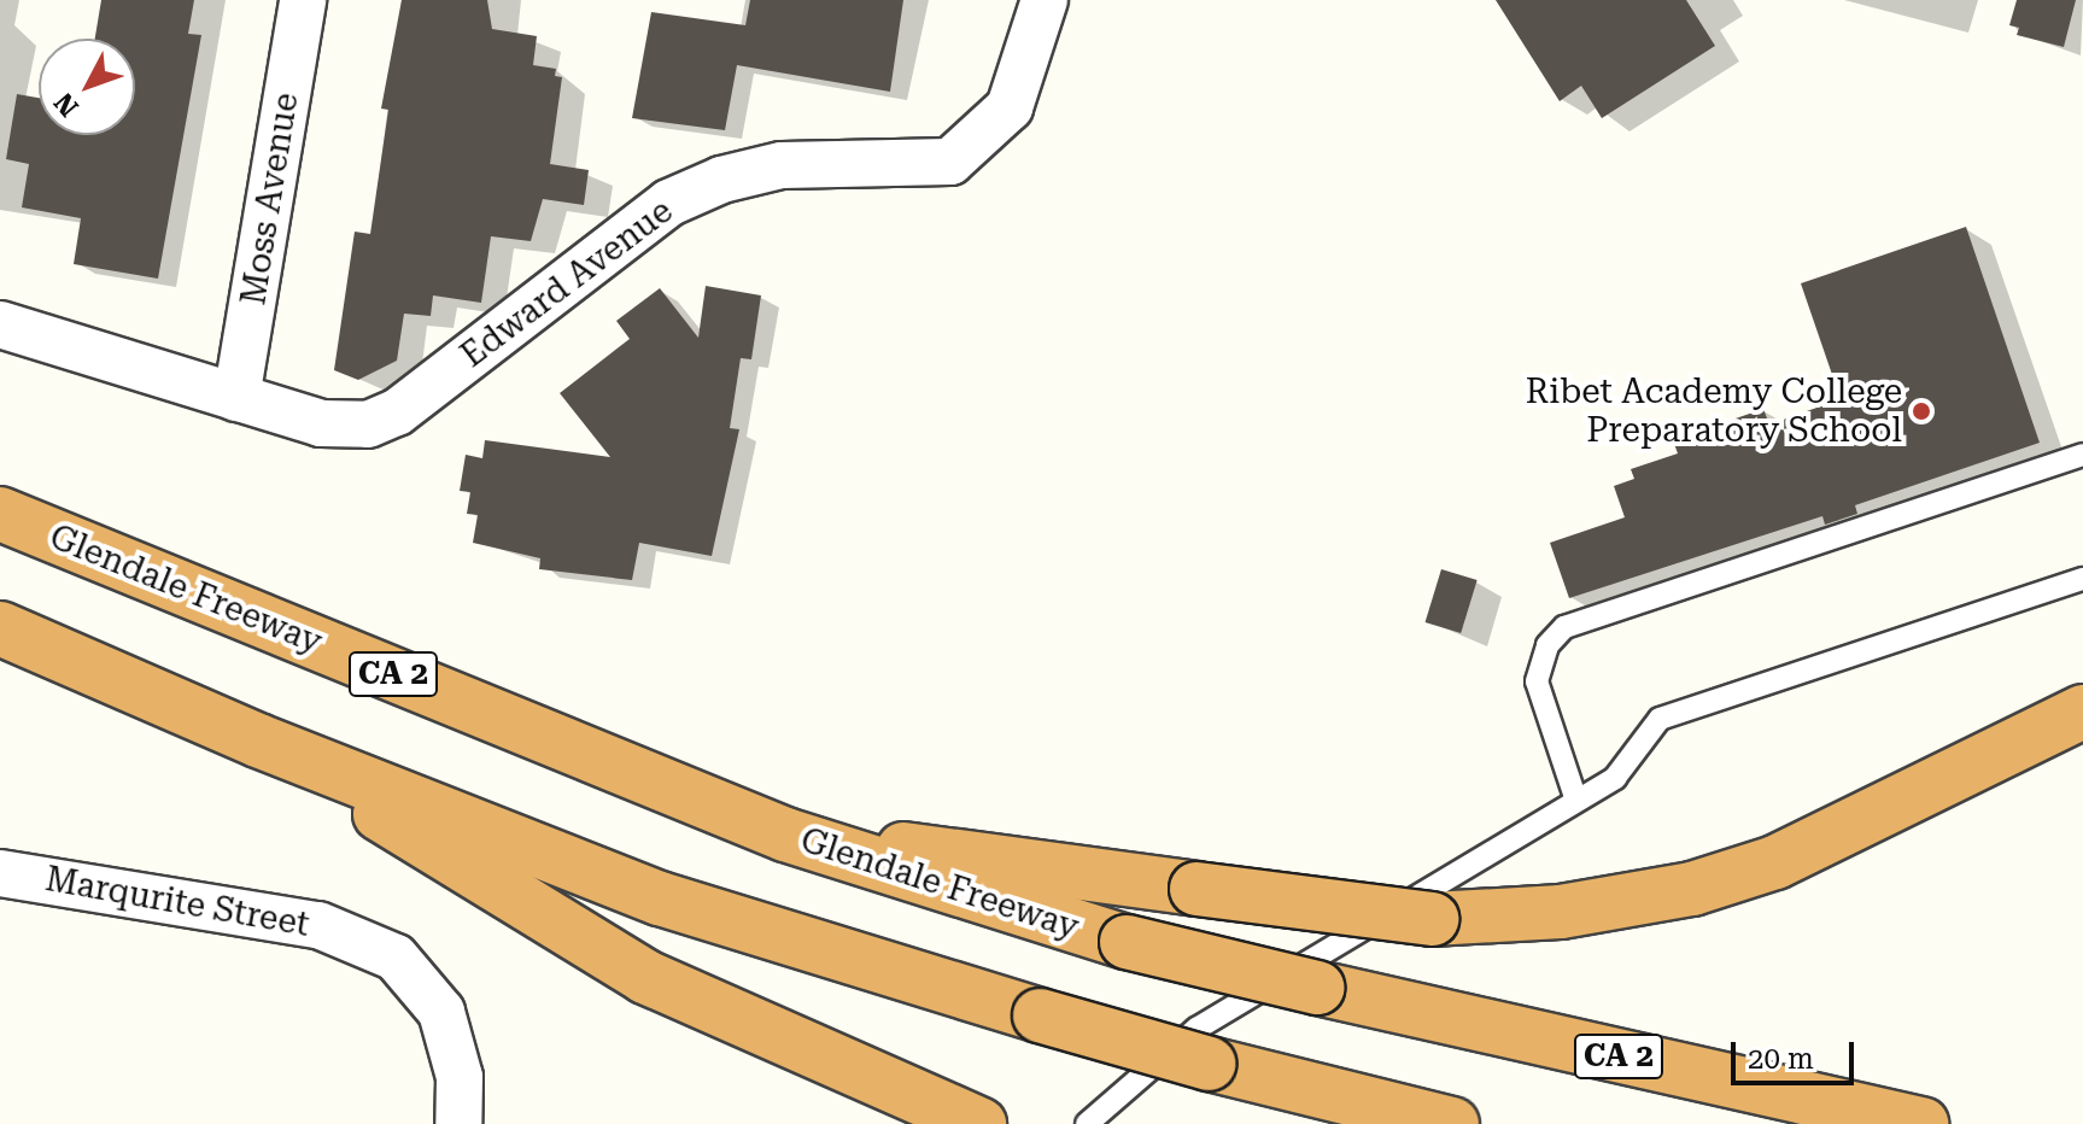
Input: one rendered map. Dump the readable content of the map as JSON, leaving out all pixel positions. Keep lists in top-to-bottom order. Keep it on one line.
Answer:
{"streets":{"highway":["Glendale Freeway","CA 2"],"street":["Moss Avenue","Edward Avenue","Marqurite Street"]},"crossings":[["Moss Avenue","Edward Avenue"]],"places":["Ribet Academy College Preparatory School"],"scale_bar":"20 m","north":"bottom left"}
